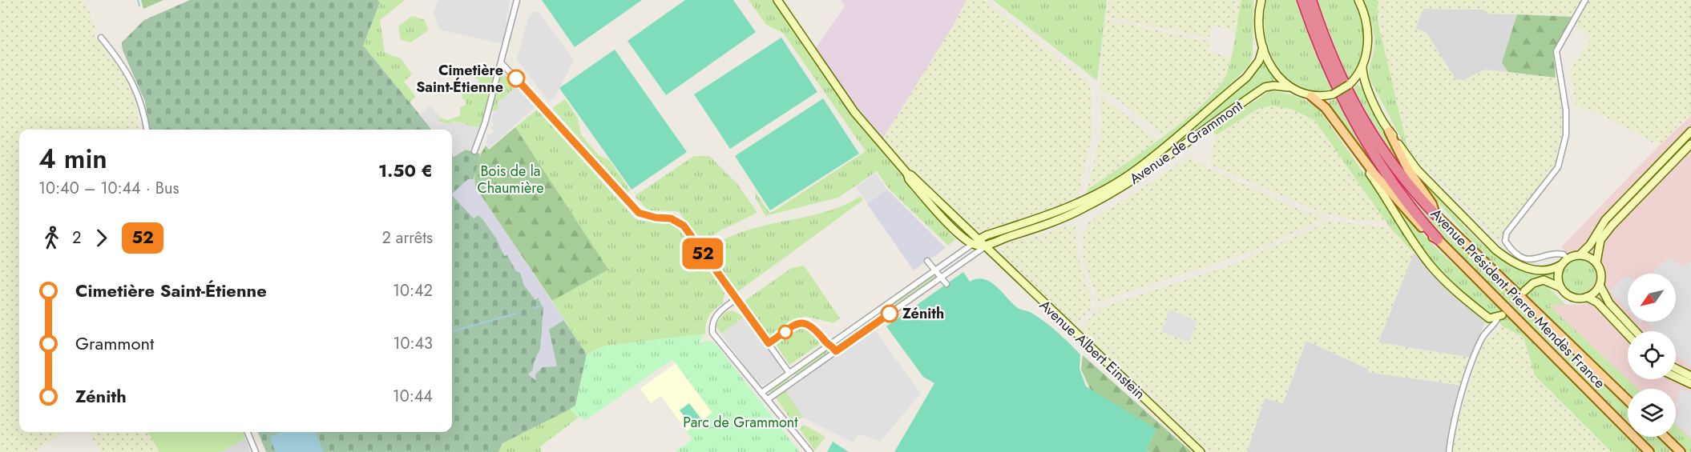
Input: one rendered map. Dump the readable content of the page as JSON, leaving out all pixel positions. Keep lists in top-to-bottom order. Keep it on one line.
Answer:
{"streets":{"highway":["Avenue Président Pierre Mendès France"],"main road":["Avenue de Grammont","Avenue Albert Einstein"]},"crossings":[["Avenue de Grammont","Avenue Albert Einstein"]],"parks":["Bois de la Chaumière","Parc de Grammont"],"places":["Cimetière Saint-Étienne","Zénith"],"lines":["bus line 52"],"north":"bottom left","page":{"on_map":"52","heading":["4 min","10:40 – 10:44 · Bus","1.50 €"],"legs":["2","52","2 arrêts"],"list":[{"name":"Cimetière Saint-Étienne","value":"10:42"},{"name":"Grammont","value":"10:43"},{"name":"Zénith","value":"10:44"}]}}
